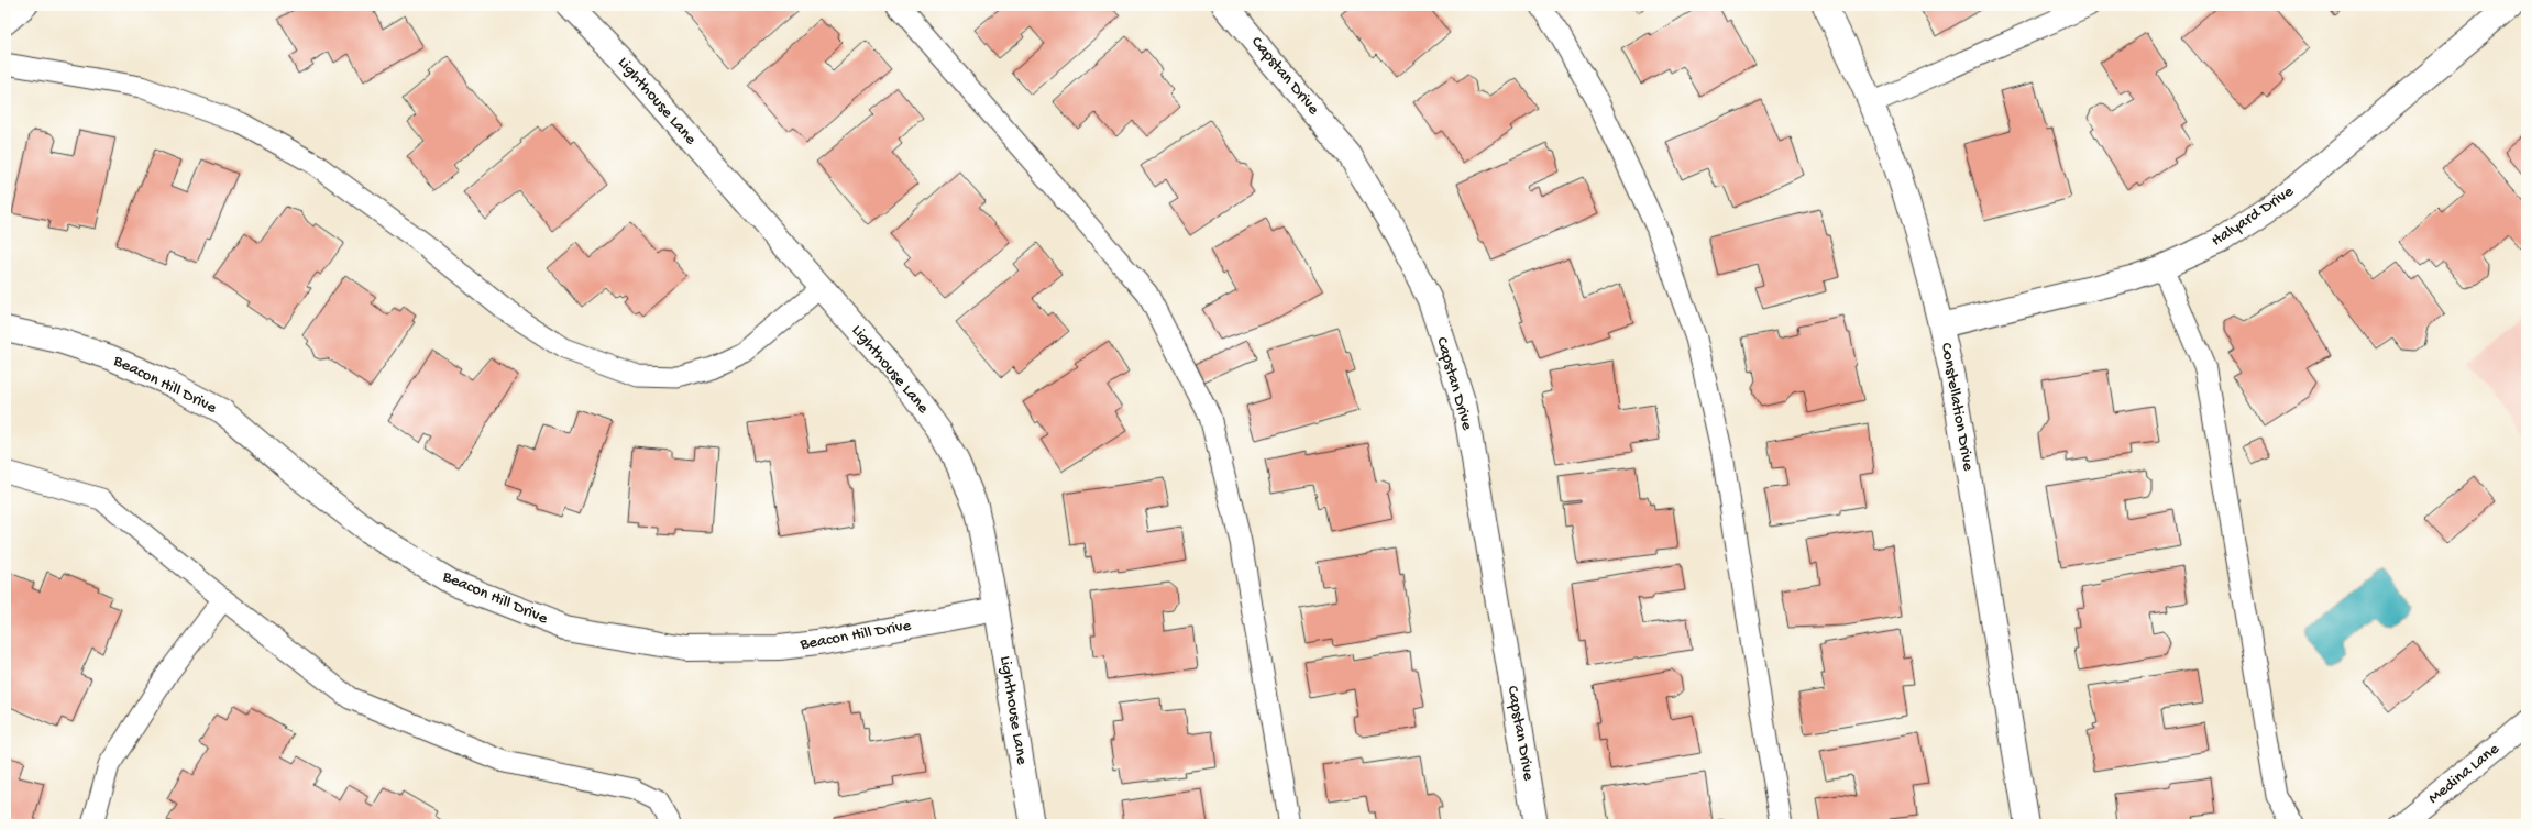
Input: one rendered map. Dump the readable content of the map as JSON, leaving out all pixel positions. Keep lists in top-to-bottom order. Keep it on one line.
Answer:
{"streets":{"street":["Capstan Drive","Lighthouse Lane","Halyard Drive","Beacon Hill Drive","Constellation Drive","Medina Lane"]},"crossings":[["Lighthouse Lane","Beacon Hill Drive"],["Halyard Drive","Constellation Drive"]]}
